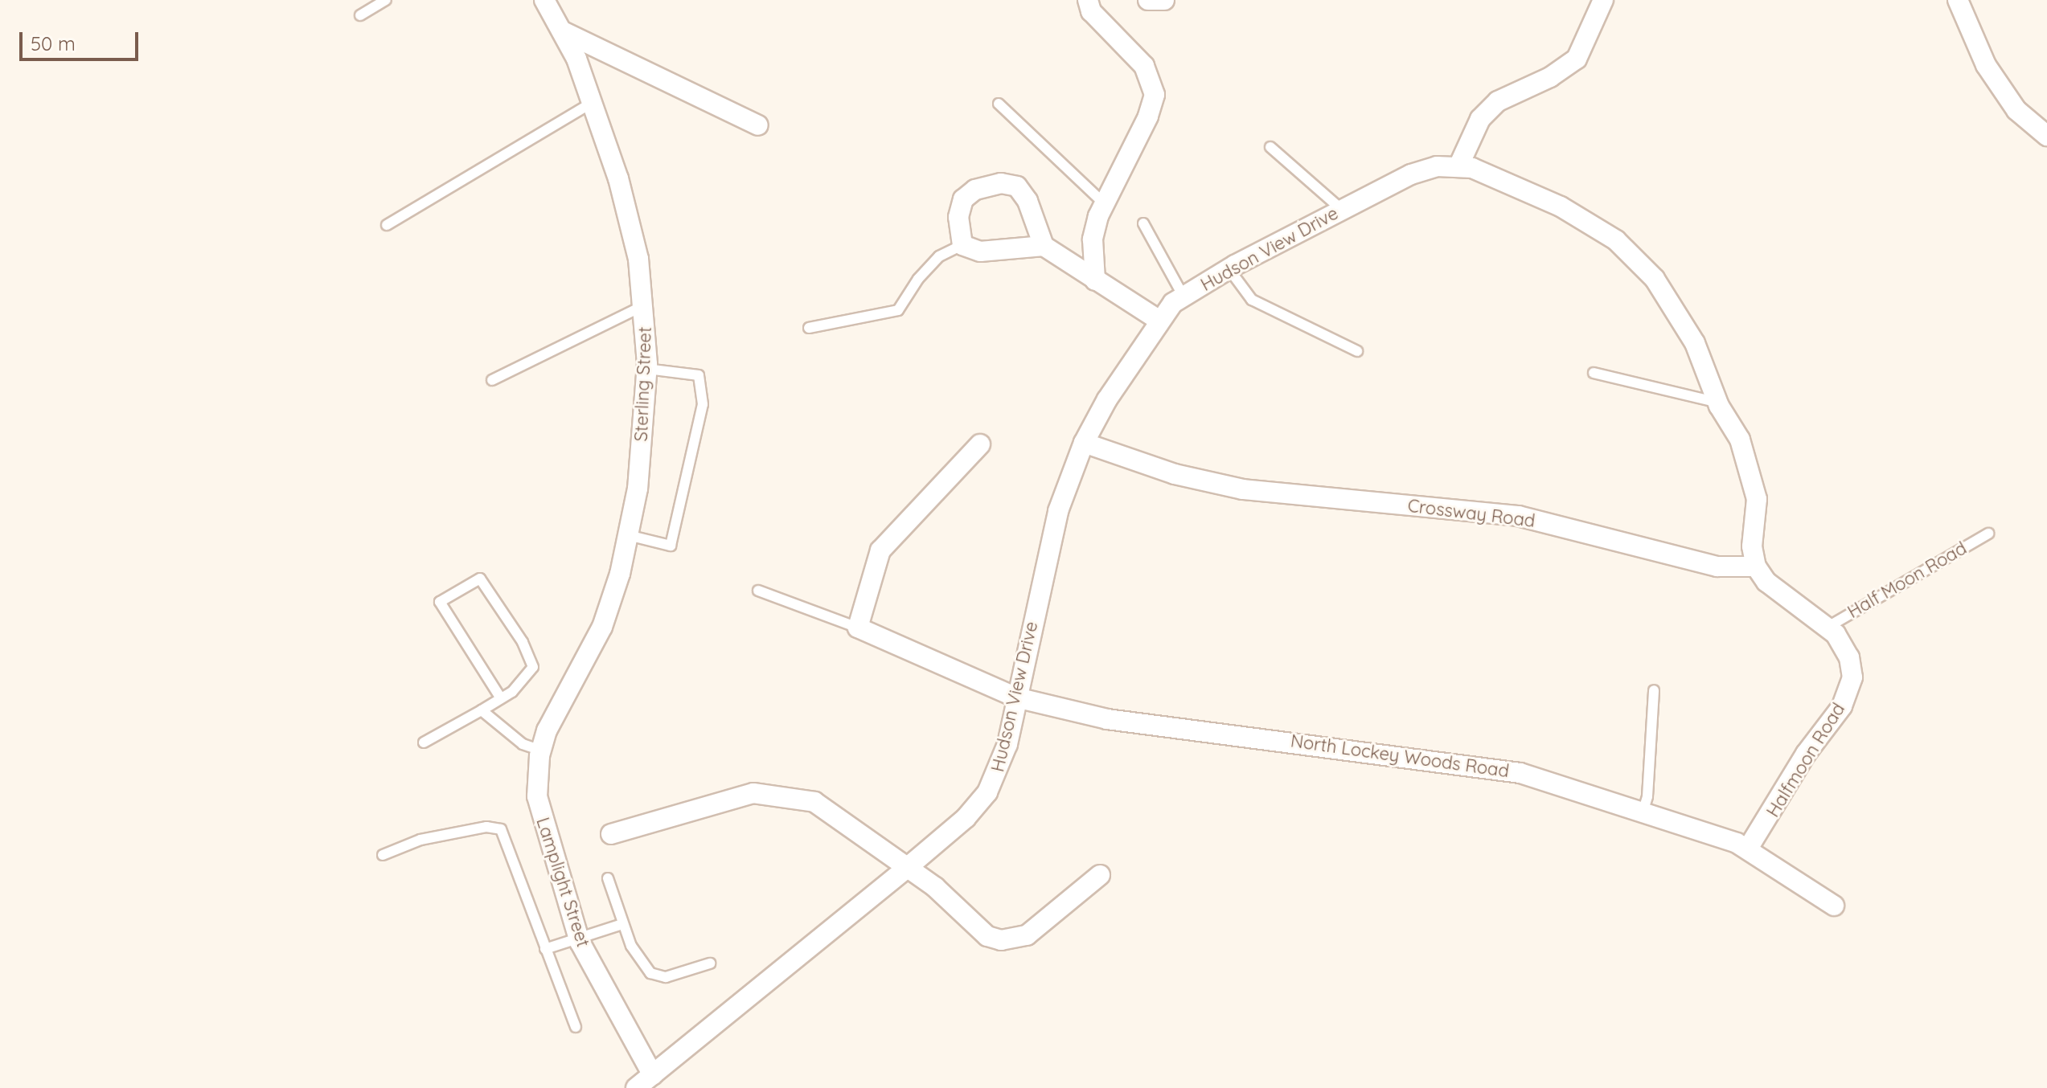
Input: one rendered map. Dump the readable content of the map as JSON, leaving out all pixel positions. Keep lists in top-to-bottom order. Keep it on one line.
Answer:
{"streets":{"street":["Hudson View Drive","Sterling Street","Crossway Road","North Lockey Woods Road","Halfmoon Road","Lamplight Street"],"lane":["Half Moon Road"]},"crossings":[["Hudson View Drive","Crossway Road"],["Hudson View Drive","North Lockey Woods Road"],["Hudson View Drive","Lamplight Street"],["Sterling Street","Lamplight Street"],["Half Moon Road","Halfmoon Road"],["North Lockey Woods Road","Halfmoon Road"]],"scale_bar":"50 m"}
